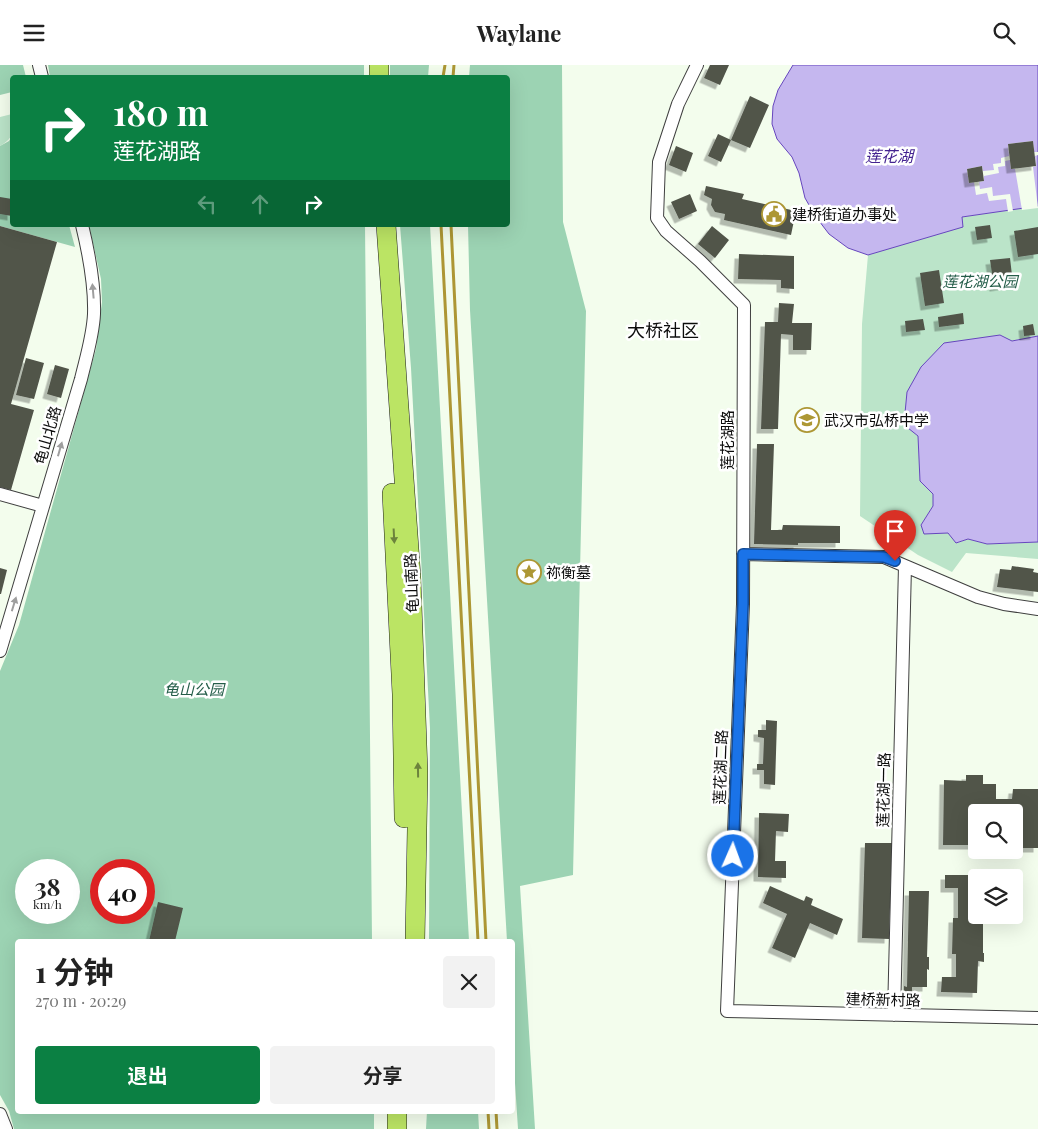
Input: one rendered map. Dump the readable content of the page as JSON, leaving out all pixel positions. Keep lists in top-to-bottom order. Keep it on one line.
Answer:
{"streets":{"highway":["龟山南路"],"street":["龟山北路","莲花湖路","莲花湖二路","莲花湖一路","建桥新村路"]},"crossings":[["莲花湖路","莲花湖二路"],["莲花湖二路","建桥新村路"],["莲花湖一路","建桥新村路"]],"one_way":["龟山北路"],"districts":["大桥社区"],"water":["莲花湖"],"parks":["莲花湖公园","龟山公园"],"places":{"public building":["建桥街道办事处"],"school or university":["武汉市弘桥中学"],"place":["祢衡墓"]},"page":{"header":"Waylane","turn":["180 m","莲花湖路"],"speed":"38 km/h","limit":"40","heading":["1 分钟","270 m · 20:29"],"buttons":["退出","分享"]}}
